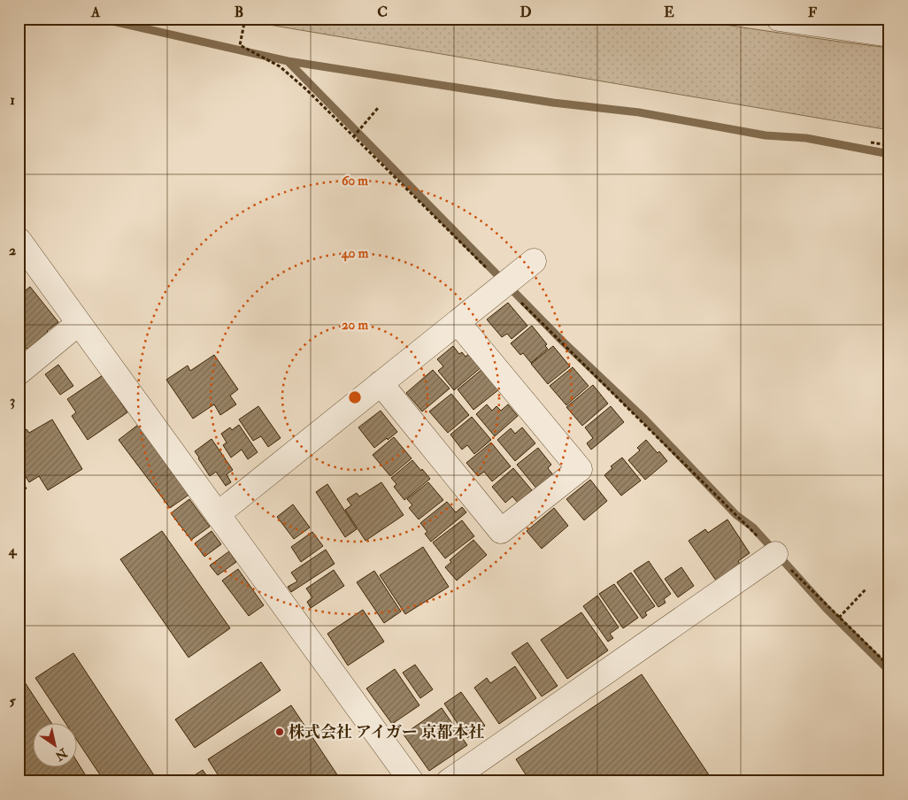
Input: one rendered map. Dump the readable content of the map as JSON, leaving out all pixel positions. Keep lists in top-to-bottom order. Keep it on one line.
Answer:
{"places":["株式会社 アイガー 京都本社"],"north":"bottom right","grid":{"columns":["A","B","C","D","E","F"],"rows":["1","2","3","4","5"]},"rings":["60 m","40 m","20 m"]}
